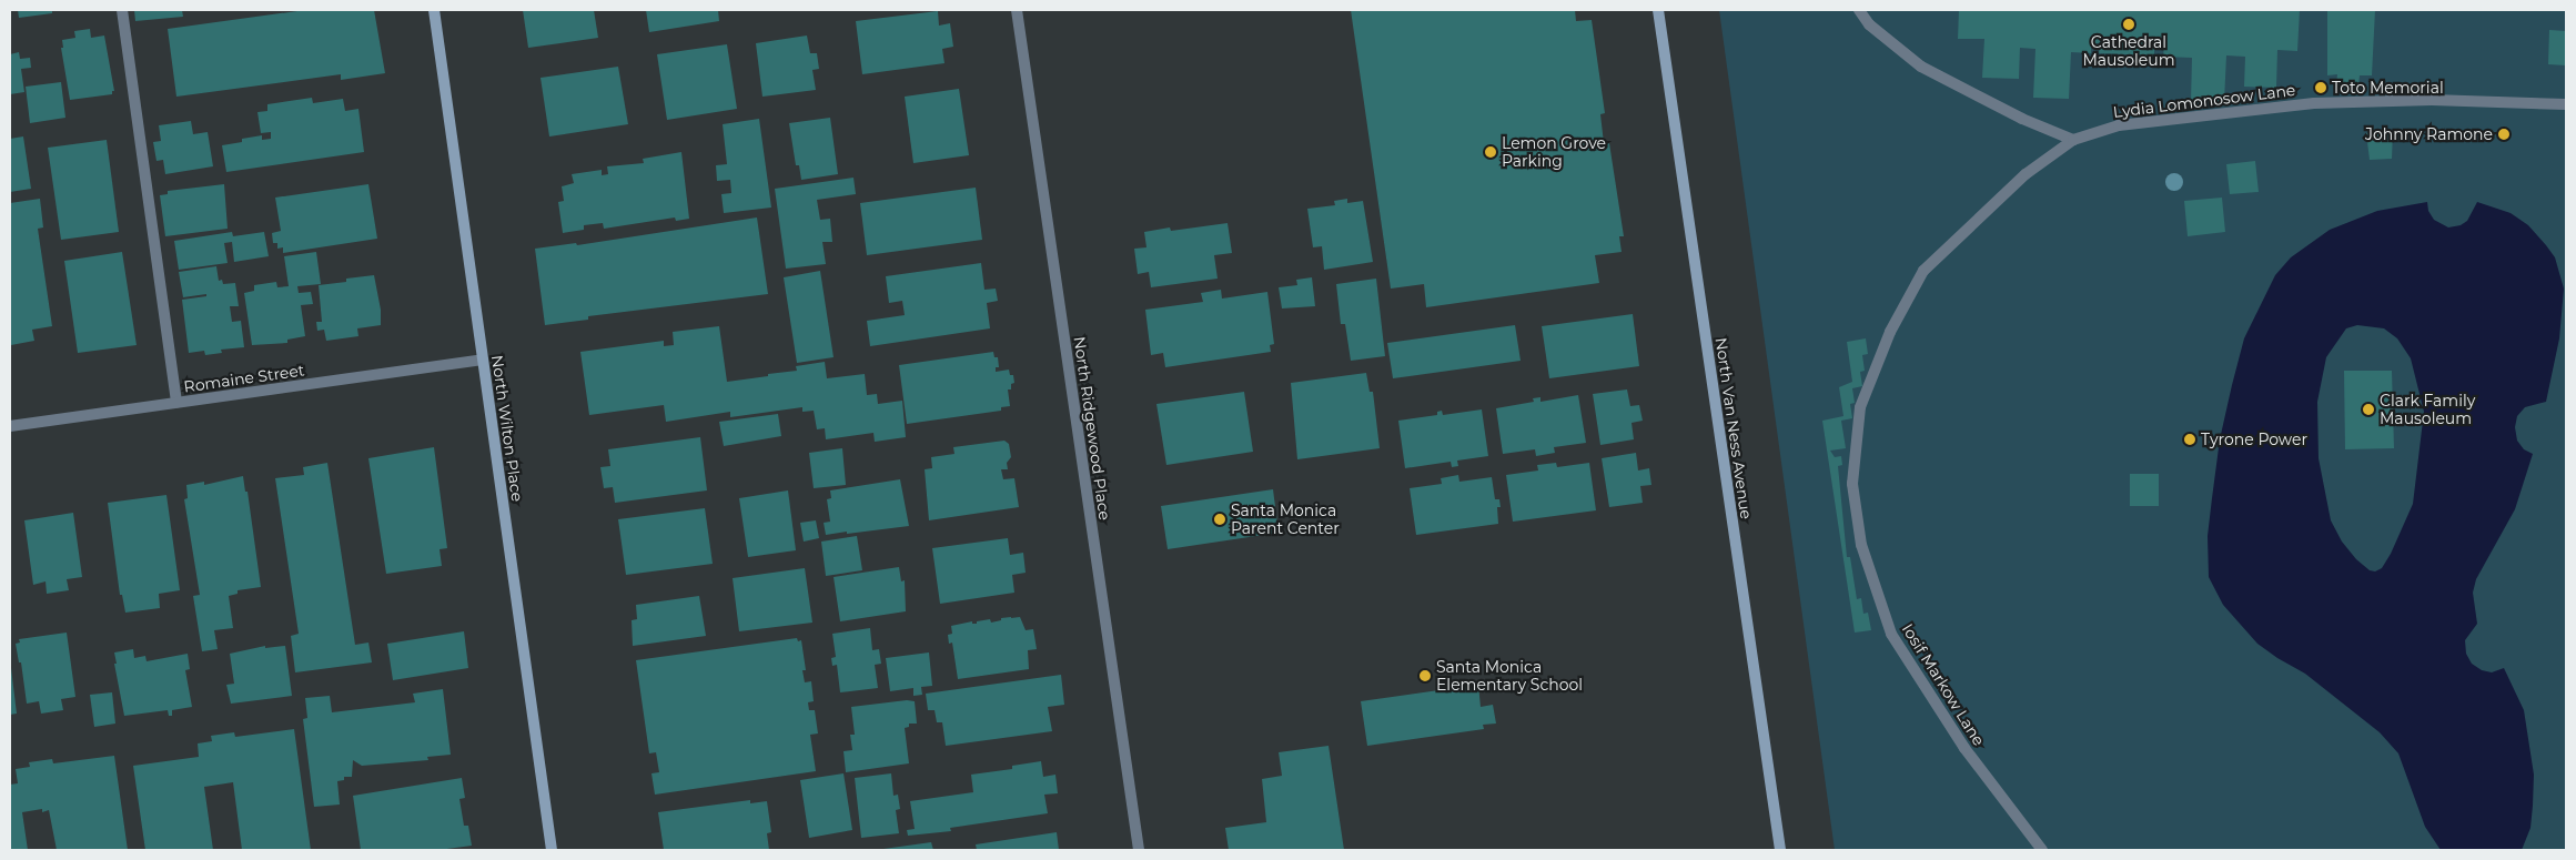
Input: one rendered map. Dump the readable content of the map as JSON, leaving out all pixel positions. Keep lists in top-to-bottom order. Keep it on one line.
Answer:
{"streets":{"main road":["North Wilton Place","North Van Ness Avenue"],"street":["Lydia Lomonosow Lane","Romaine Street","North Ridgewood Place","Iosif Markow Lane"]},"crossings":[["Lydia Lomonosow Lane","Iosif Markow Lane"],["Romaine Street","North Wilton Place"]],"places":["Cathedral Mausoleum","Toto Memorial","Johnny Ramone","Lemon Grove Parking","Clark Family Mausoleum","Tyrone Power","Santa Monica Parent Center","Santa Monica Elementary School"]}
